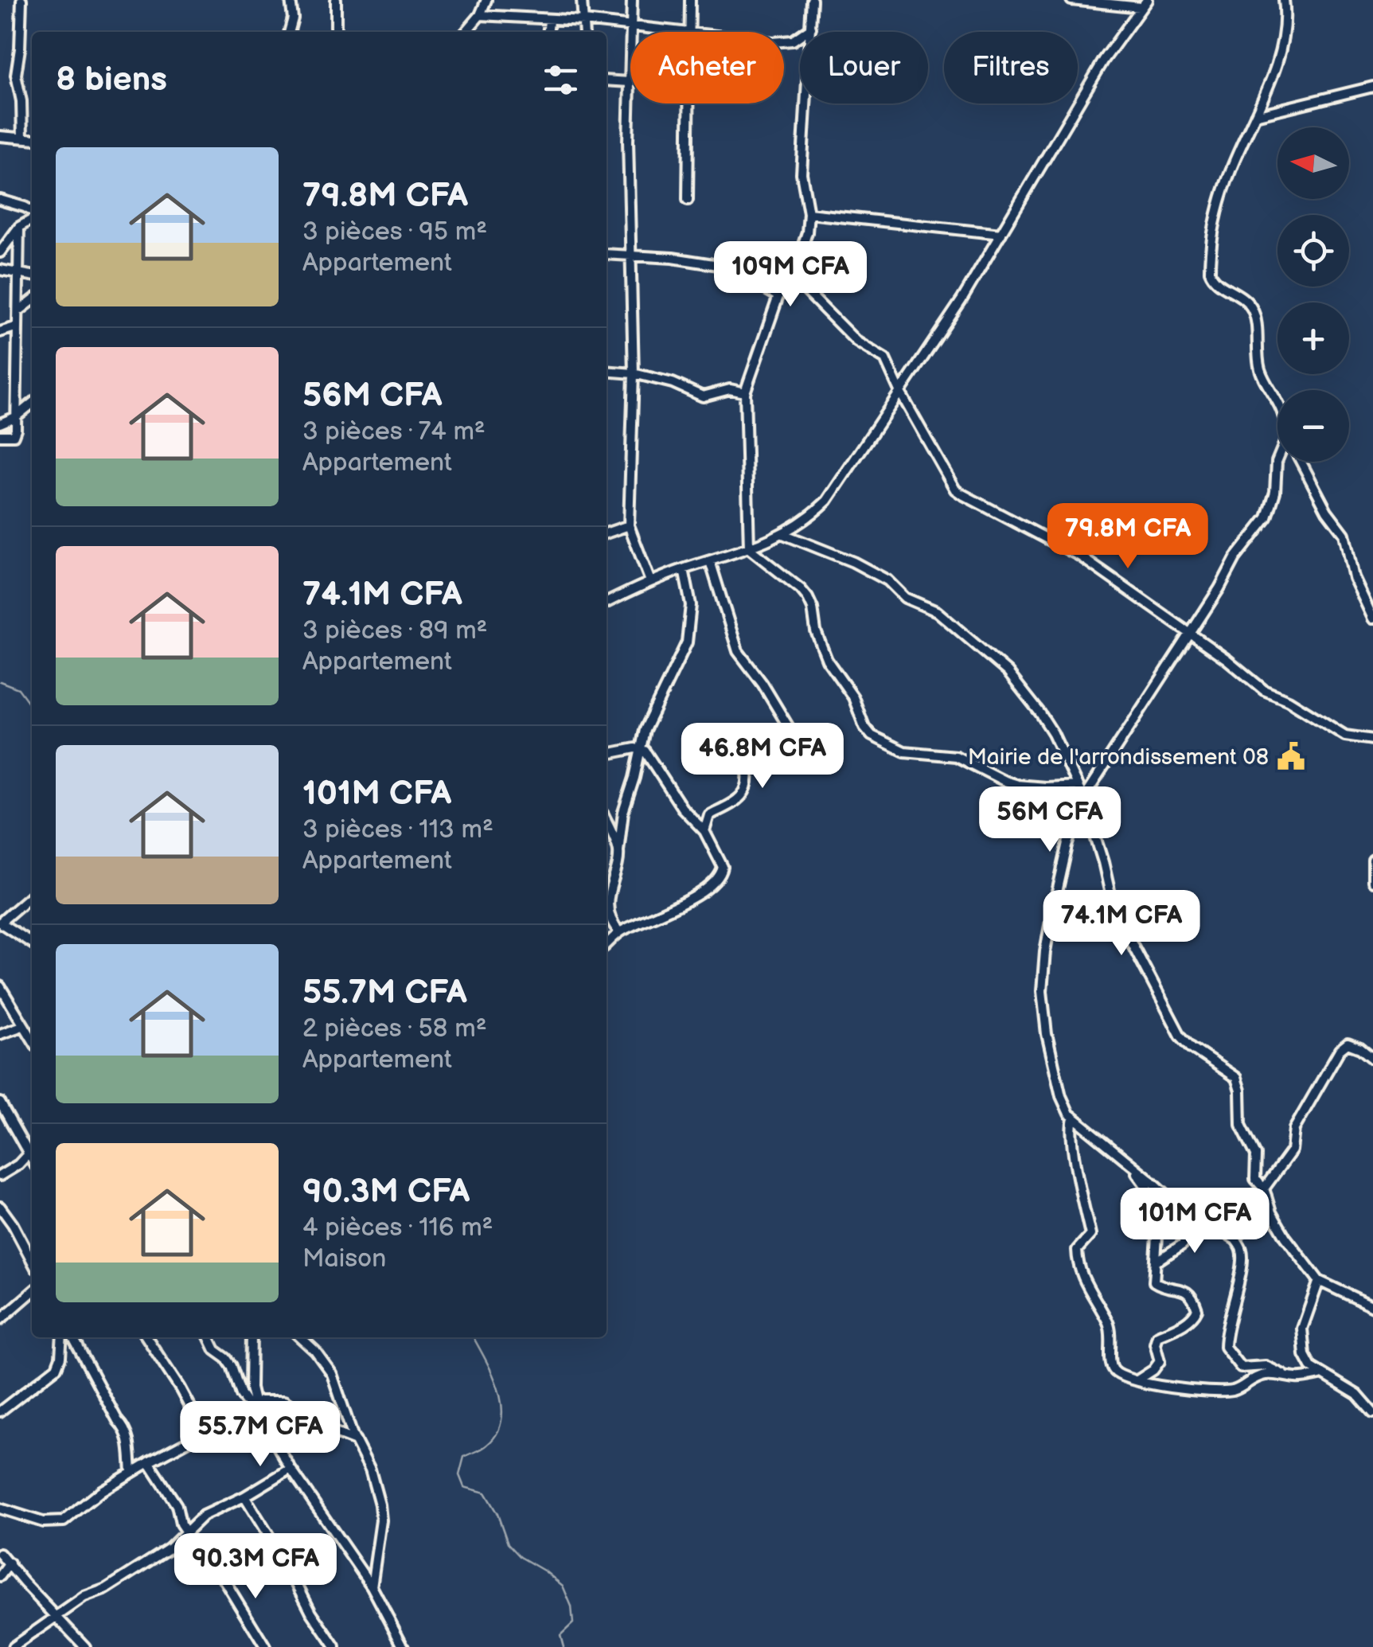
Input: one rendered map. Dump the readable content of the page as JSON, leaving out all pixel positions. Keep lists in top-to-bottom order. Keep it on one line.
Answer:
{"places":{"public building":["Mairie de l'arrondissement 08"]},"north":"left","page":{"chip":["Acheter","Louer","Filtres"],"heading":"8 biens","map_buttons":["+","−"],"list":[{"name":"79.8M CFA","note":"3 pièces · 95 m² · Appartement"},{"name":"56M CFA","note":"3 pièces · 74 m² · Appartement"},{"name":"74.1M CFA","note":"3 pièces · 89 m² · Appartement"},{"name":"101M CFA","note":"3 pièces · 113 m² · Appartement"},{"name":"55.7M CFA","note":"2 pièces · 58 m² · Appartement"},{"name":"90.3M CFA","note":"4 pièces · 116 m² · Maison"}],"price":["109M CFA","79.8M CFA","46.8M CFA","56M CFA","74.1M CFA","101M CFA","55.7M CFA","90.3M CFA"]}}
